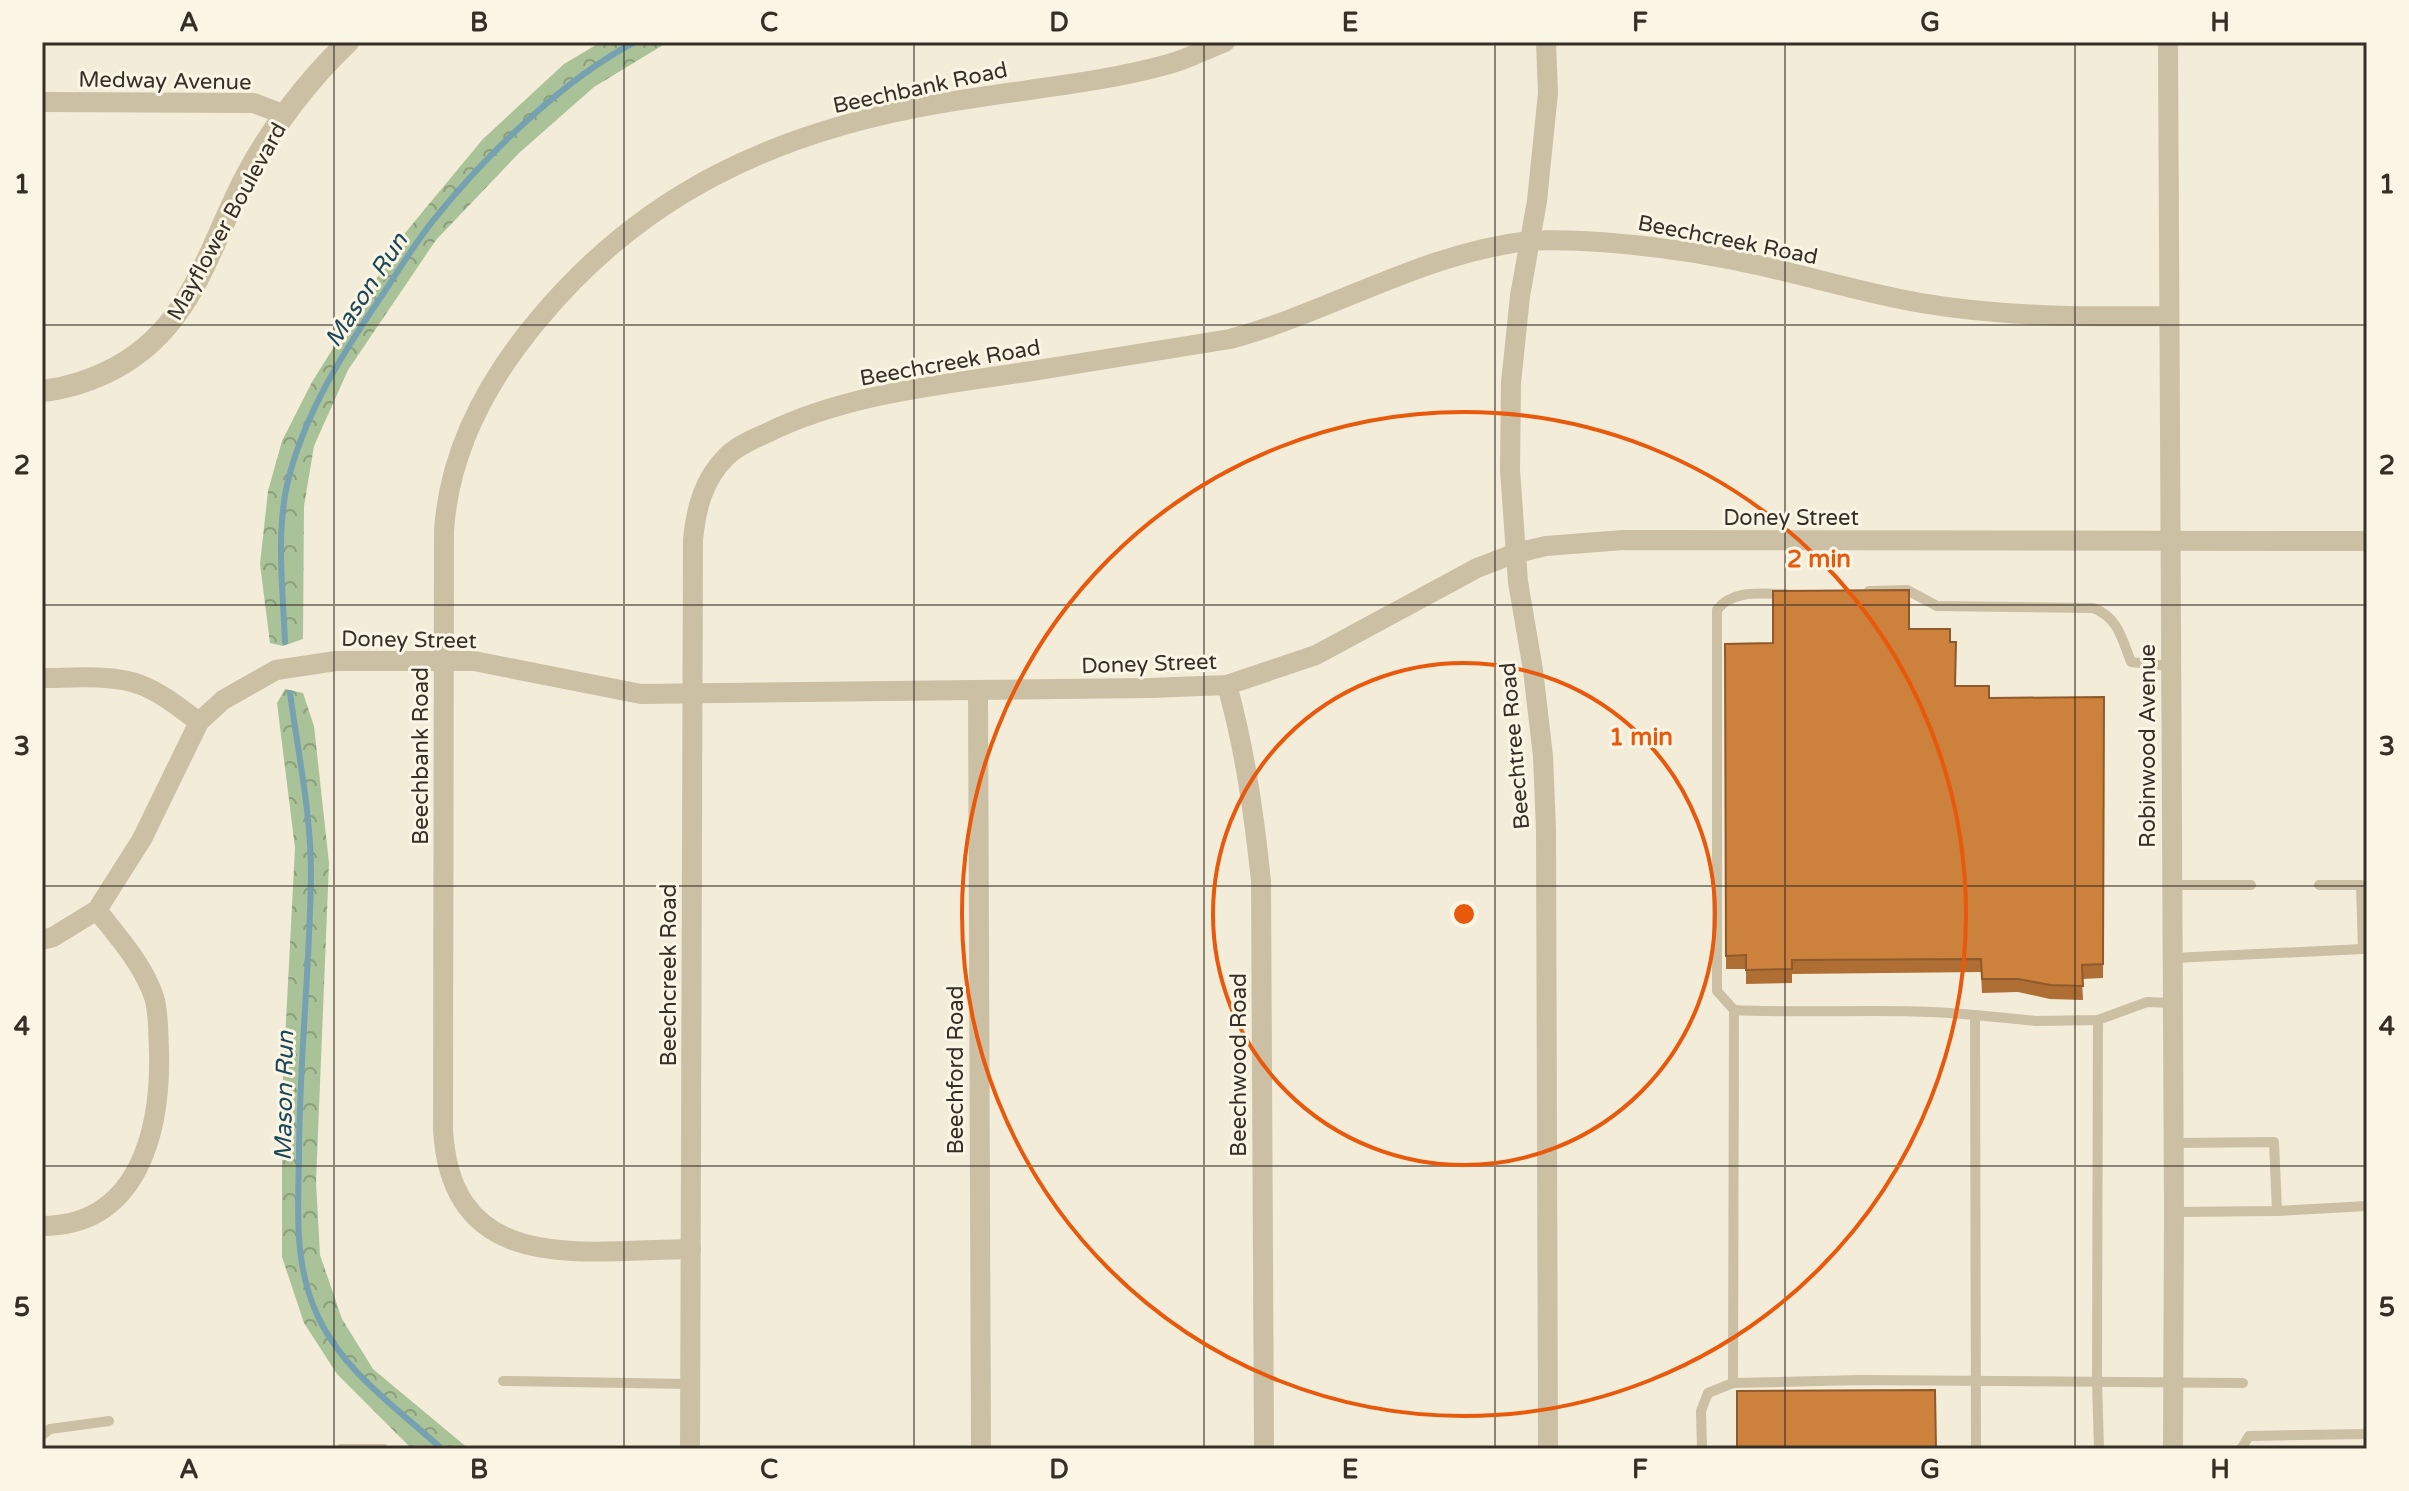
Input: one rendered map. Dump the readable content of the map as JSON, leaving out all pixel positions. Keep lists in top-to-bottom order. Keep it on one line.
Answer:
{"streets":{"street":["Medway Avenue","Beechbank Road","Mayflower Boulevard","Beechcreek Road","Doney Street","Beechtree Road","Robinwood Avenue","Beechwood Road","Beechford Road"]},"crossings":[["Medway Avenue","Mayflower Boulevard"],["Beechbank Road","Beechcreek Road"],["Beechbank Road","Doney Street"],["Beechcreek Road","Doney Street"],["Beechcreek Road","Beechtree Road"],["Beechcreek Road","Robinwood Avenue"],["Doney Street","Beechtree Road"],["Doney Street","Robinwood Avenue"],["Doney Street","Beechwood Road"],["Doney Street","Beechford Road"]],"water":["Mason Run"],"grid":{"columns":["A","B","C","D","E","F","G","H"],"rows":["1","2","3","4","5"]},"rings":["2 min","1 min"]}
